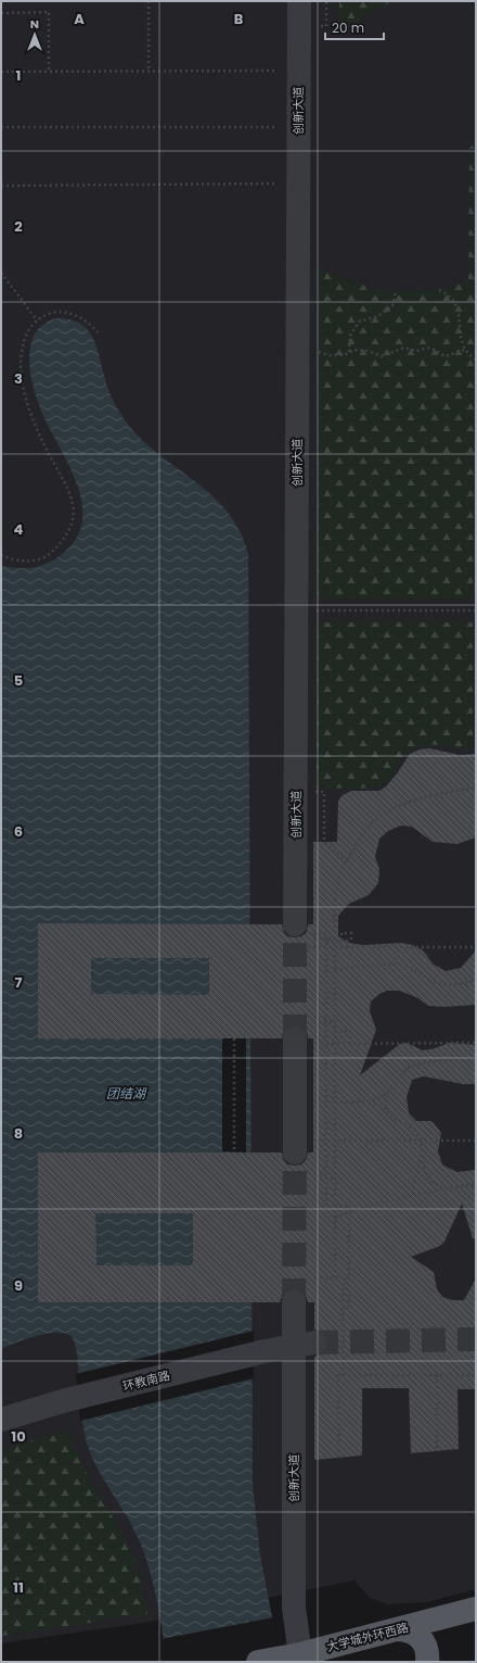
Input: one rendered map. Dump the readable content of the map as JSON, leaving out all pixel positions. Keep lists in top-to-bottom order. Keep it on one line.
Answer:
{"streets":{"main road":["大学城外环西路"],"lane":["创新大道","环教南路"]},"crossings":[["创新大道","环教南路"],["创新大道","大学城外环西路"]],"water":["团结湖"],"scale_bar":"20 m","north":"top","grid":{"columns":["A","B"],"rows":["1","2","3","4","5","6","7","8","9","10","11"]}}
